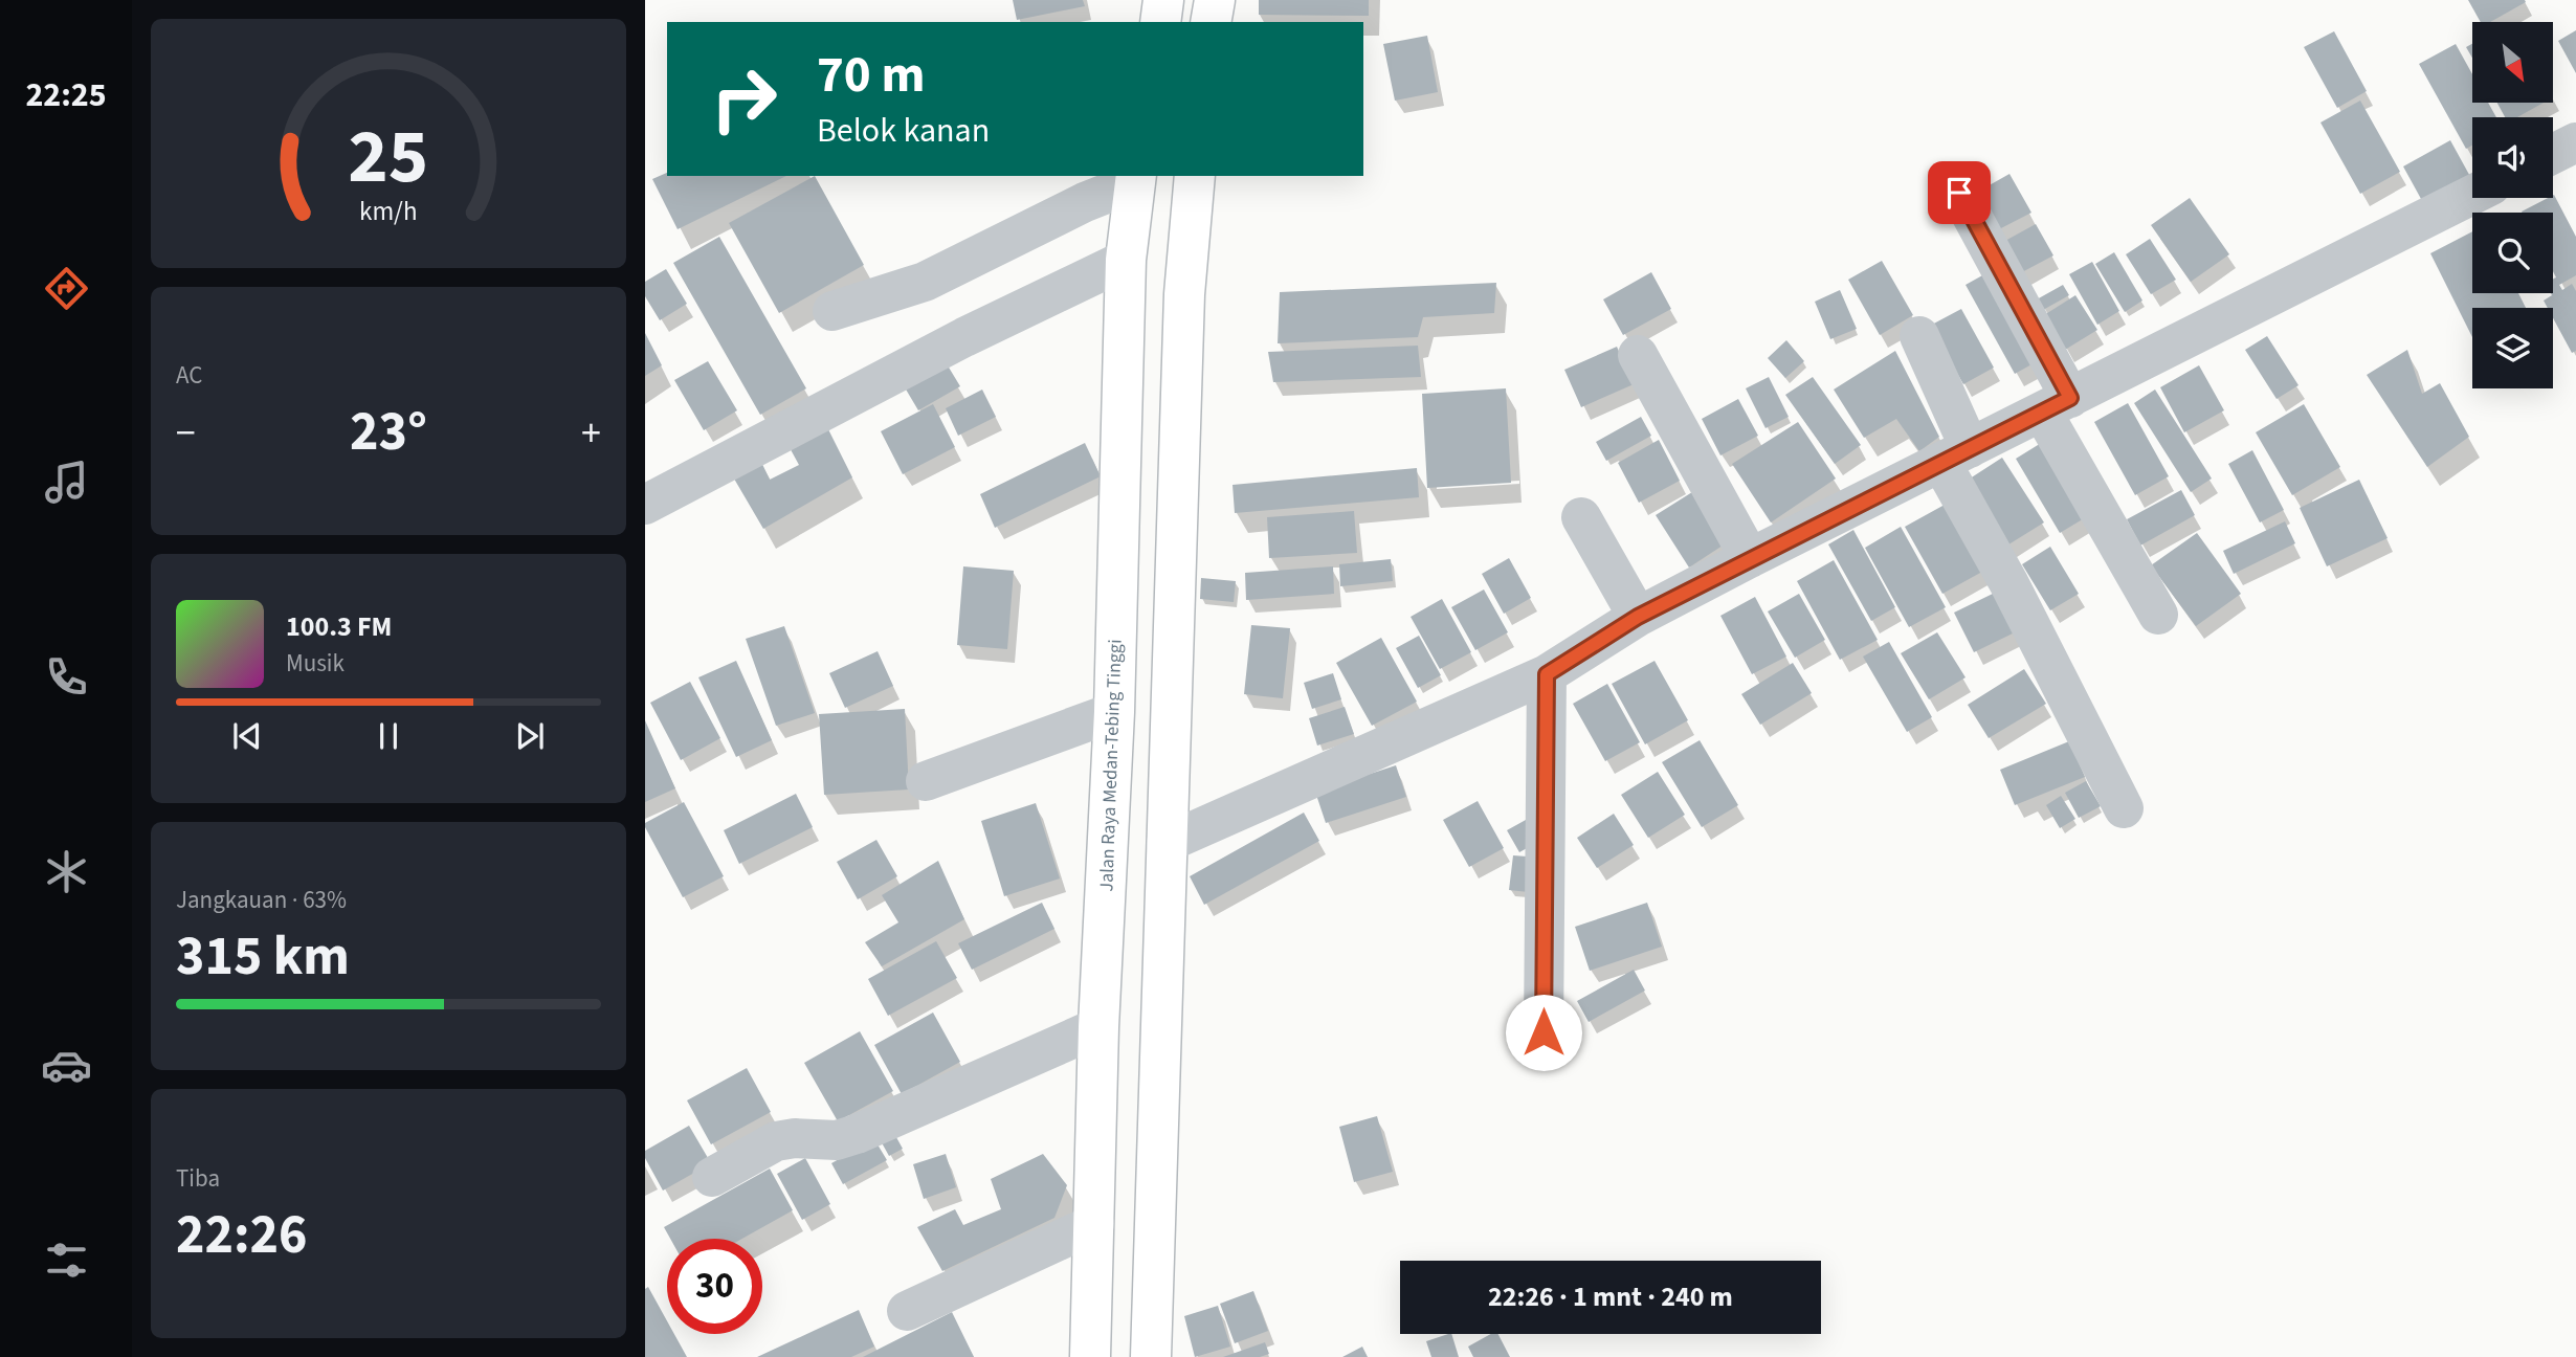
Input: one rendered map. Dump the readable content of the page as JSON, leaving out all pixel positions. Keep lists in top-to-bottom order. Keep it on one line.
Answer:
{"streets":{"highway":["Jalan Raya Medan-Tebing Tinggi"]},"north":"bottom right","page":{"tabs":"22:25","turn":["70 m","Belok kanan"],"tile":["AC",["Jangkauan · 63%","315 km"],["Tiba","22:26"]],"heat":["−","23°","+"],"song":["100.3 FM","Musik"],"limit":"30","trip":"22:26 · 1 mnt · 240 m","gauge":["25","km/h"]}}
